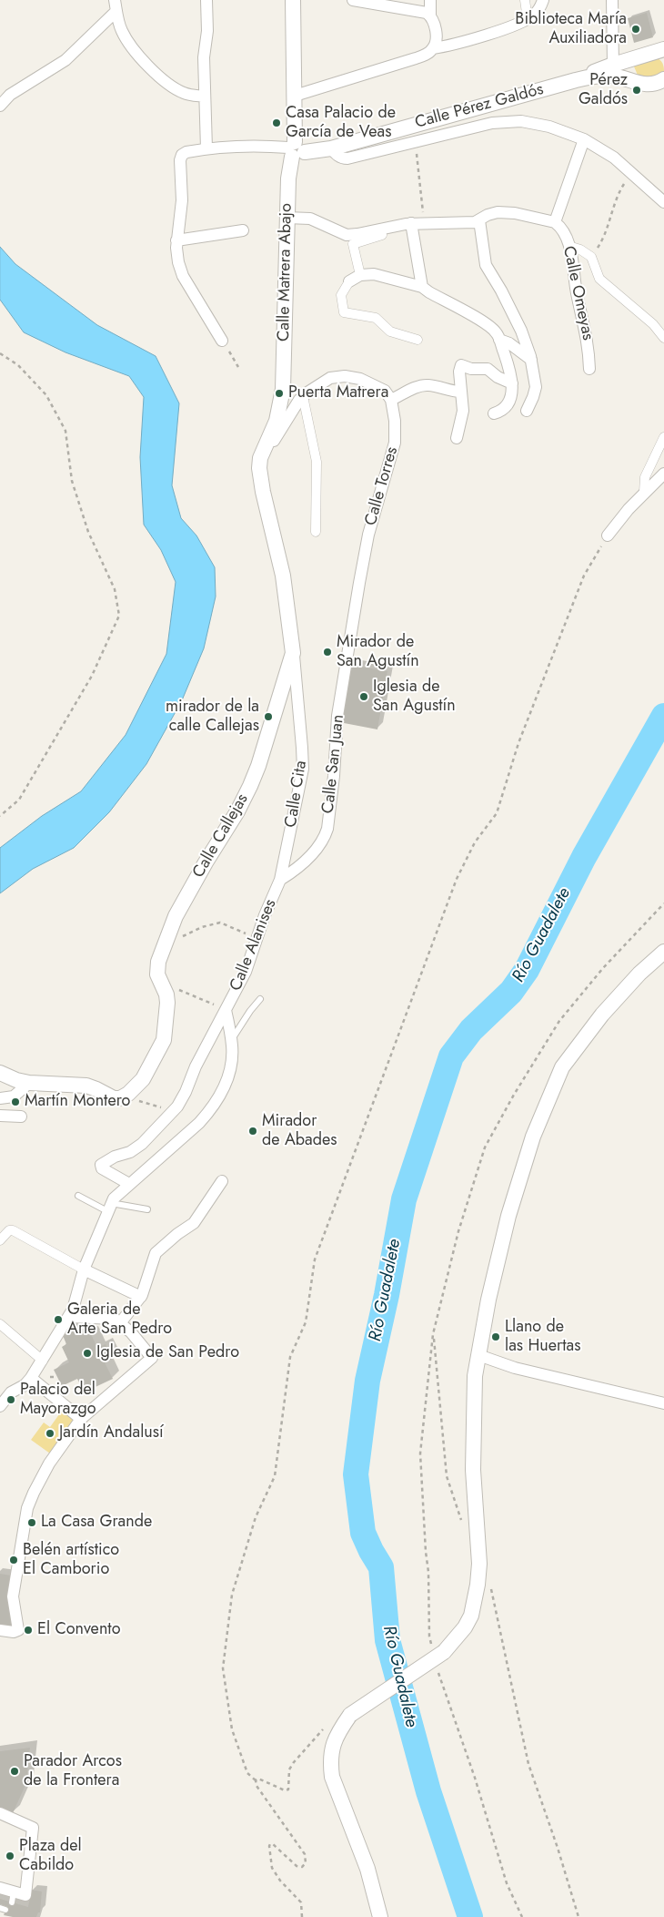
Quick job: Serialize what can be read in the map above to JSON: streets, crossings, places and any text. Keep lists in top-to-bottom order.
{
  "streets": {
    "street": [
      "Calle Pérez Galdós",
      "Calle Matrera Abajo",
      "Calle Omeyas",
      "Calle Torres",
      "Calle San Juan",
      "Calle Cita",
      "Calle Callejas",
      "Calle Alanises"
    ]
  },
  "crossings": [
    ["Calle Pérez Galdós", "Calle Matrera Abajo"],
    ["Calle Matrera Abajo", "Calle Callejas"],
    ["Calle Torres", "Calle San Juan"],
    ["Calle San Juan", "Calle Cita"],
    ["Calle San Juan", "Calle Alanises"],
    ["Calle Cita", "Calle Callejas"],
    ["Calle Cita", "Calle Alanises"]
  ],
  "water": ["Río Guadalete"],
  "places": [
    "Biblioteca María Auxiliadora",
    "Pérez Galdós",
    "Casa Palacio de García de Veas",
    "Puerta Matrera",
    "Mirador de San Agustín",
    "Iglesia de San Agustín",
    "mirador de la calle Callejas",
    "Martín Montero",
    "Mirador de Abades",
    "Galeria de Arte San Pedro",
    "Llano de las Huertas",
    "Iglesia de San Pedro",
    "Palacio del Mayorazgo",
    "Jardín Andalusí",
    "La Casa Grande",
    "Belén artístico El Camborio",
    "El Convento",
    "Parador Arcos de la Frontera",
    "Plaza del Cabildo"
  ]
}
